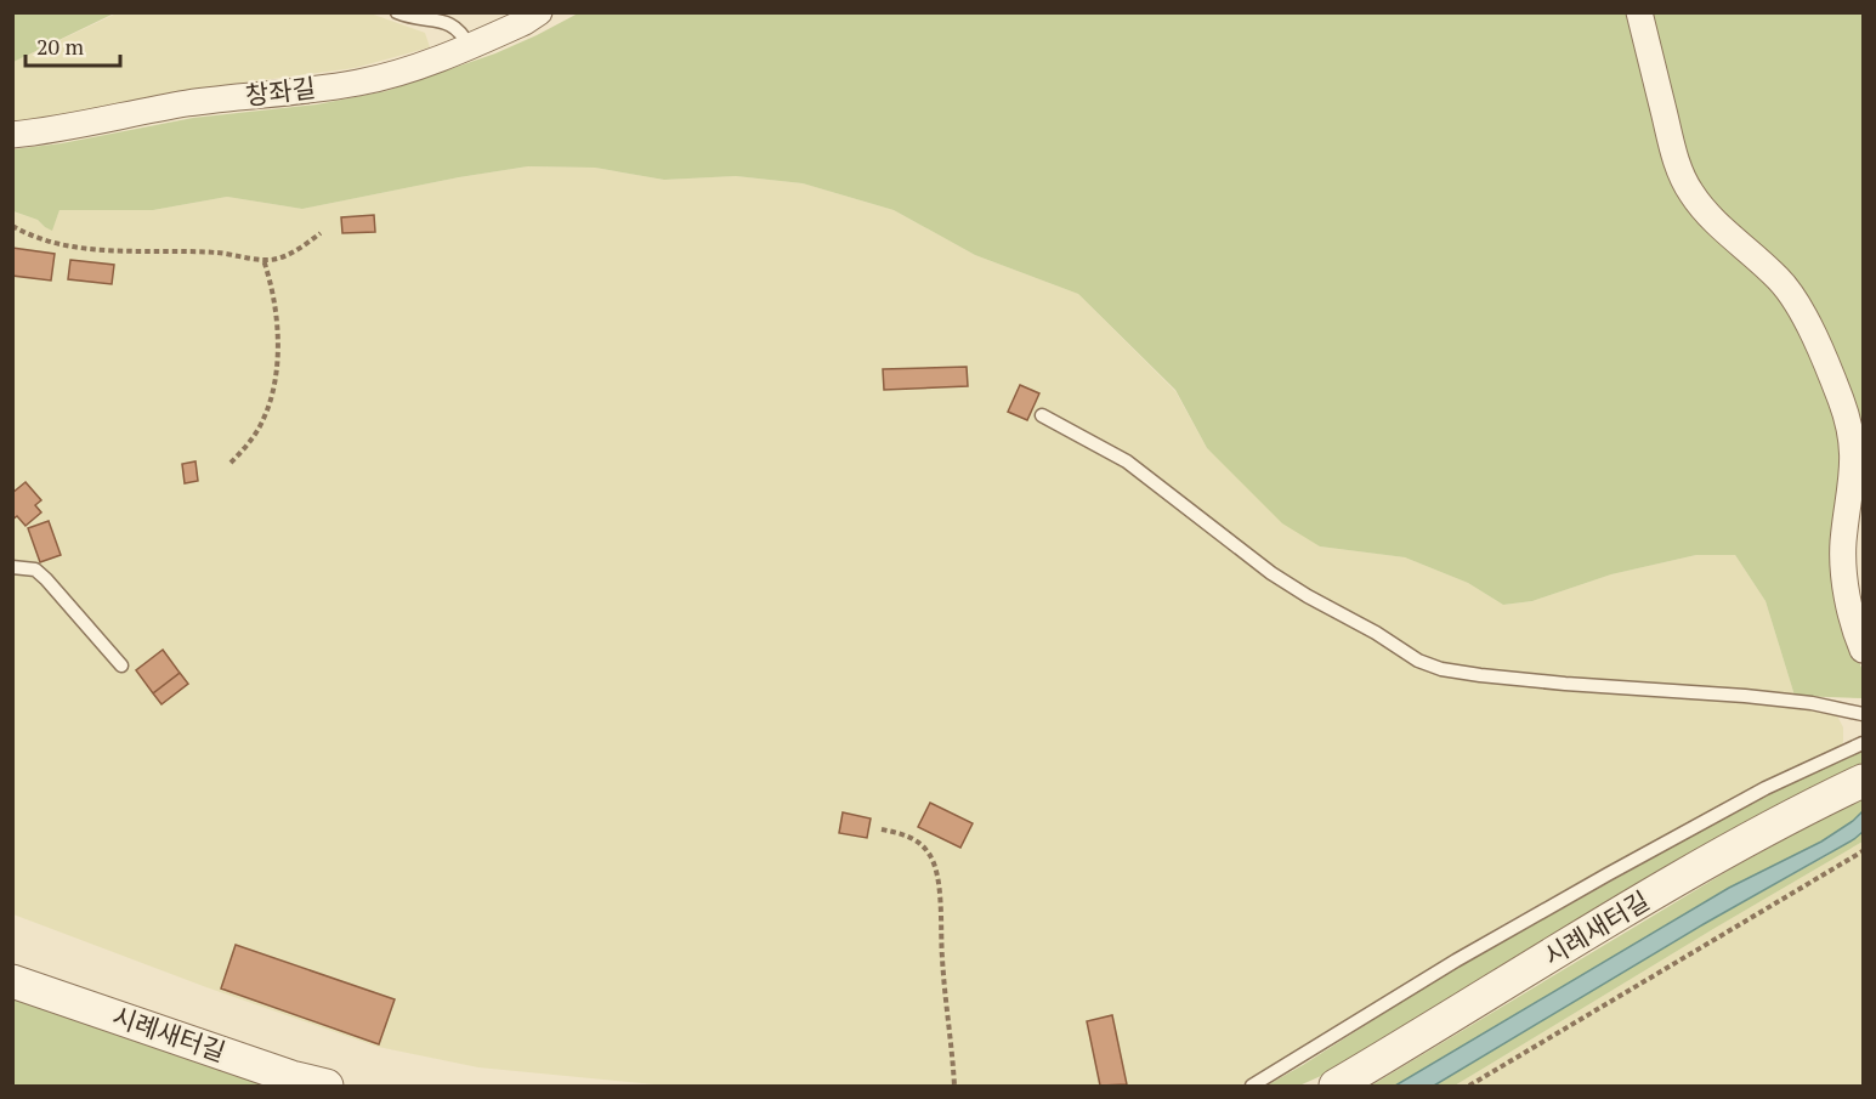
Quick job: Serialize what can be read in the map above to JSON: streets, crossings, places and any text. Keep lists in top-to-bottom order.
{
  "streets": {
    "street": ["창좌길", "시례새터길"]
  },
  "scale_bar": "20 m"
}
